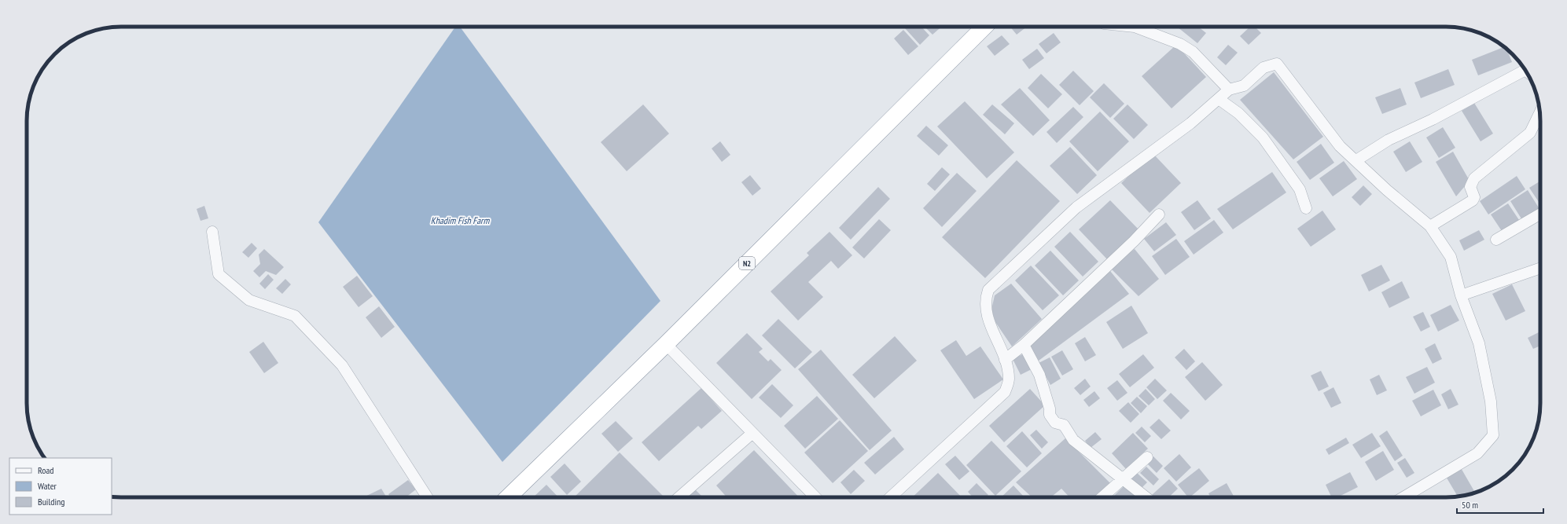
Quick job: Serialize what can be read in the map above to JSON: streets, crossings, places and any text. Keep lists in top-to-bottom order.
{
  "streets": {
    "highway": ["N2"]
  },
  "water": ["Khadim Fish Farm"],
  "legend": ["Road", "Water", "Building"],
  "scale_bar": "50 m"
}
